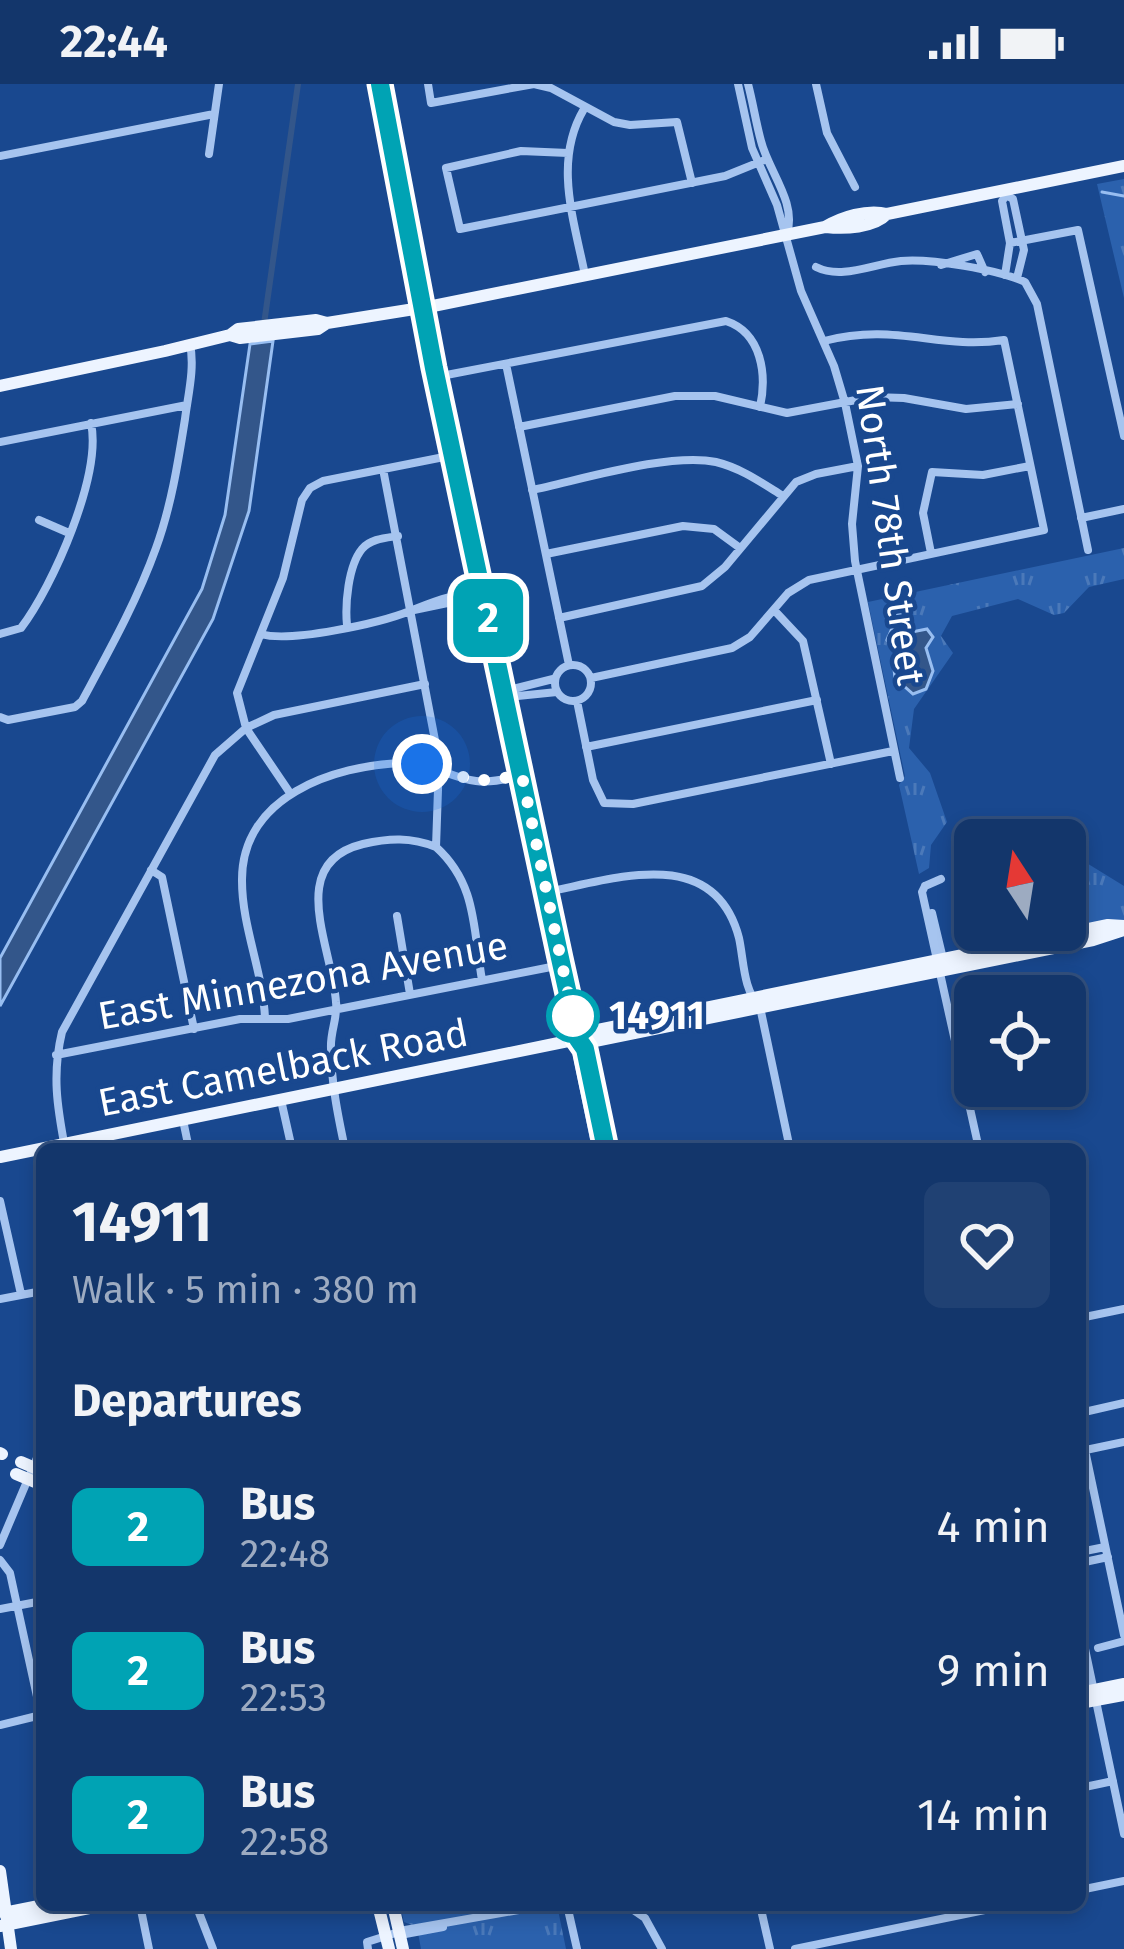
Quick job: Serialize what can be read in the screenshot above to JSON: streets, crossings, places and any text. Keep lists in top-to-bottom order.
{
  "streets": {
    "main road": ["East Camelback Road"],
    "street": ["North 78th Street", "East Minnezona Avenue"]
  },
  "crossings": [
    ["East Minnezona Avenue", "East Camelback Road"]
  ],
  "places": ["14911"],
  "lines": ["bus line 2"],
  "north": "top",
  "page": {
    "status": "22:44",
    "on_map": "2",
    "heading": [
      ["14911", "Walk · 5 min · 380 m"],
      "Departures"
    ],
    "list": [
      {
        "mark": "2",
        "name": "Bus",
        "note": "22:48",
        "value": "4 min"
      },
      {
        "mark": "2",
        "name": "Bus",
        "note": "22:53",
        "value": "9 min"
      },
      {
        "mark": "2",
        "name": "Bus",
        "note": "22:58",
        "value": "14 min"
      }
    ]
  }
}
